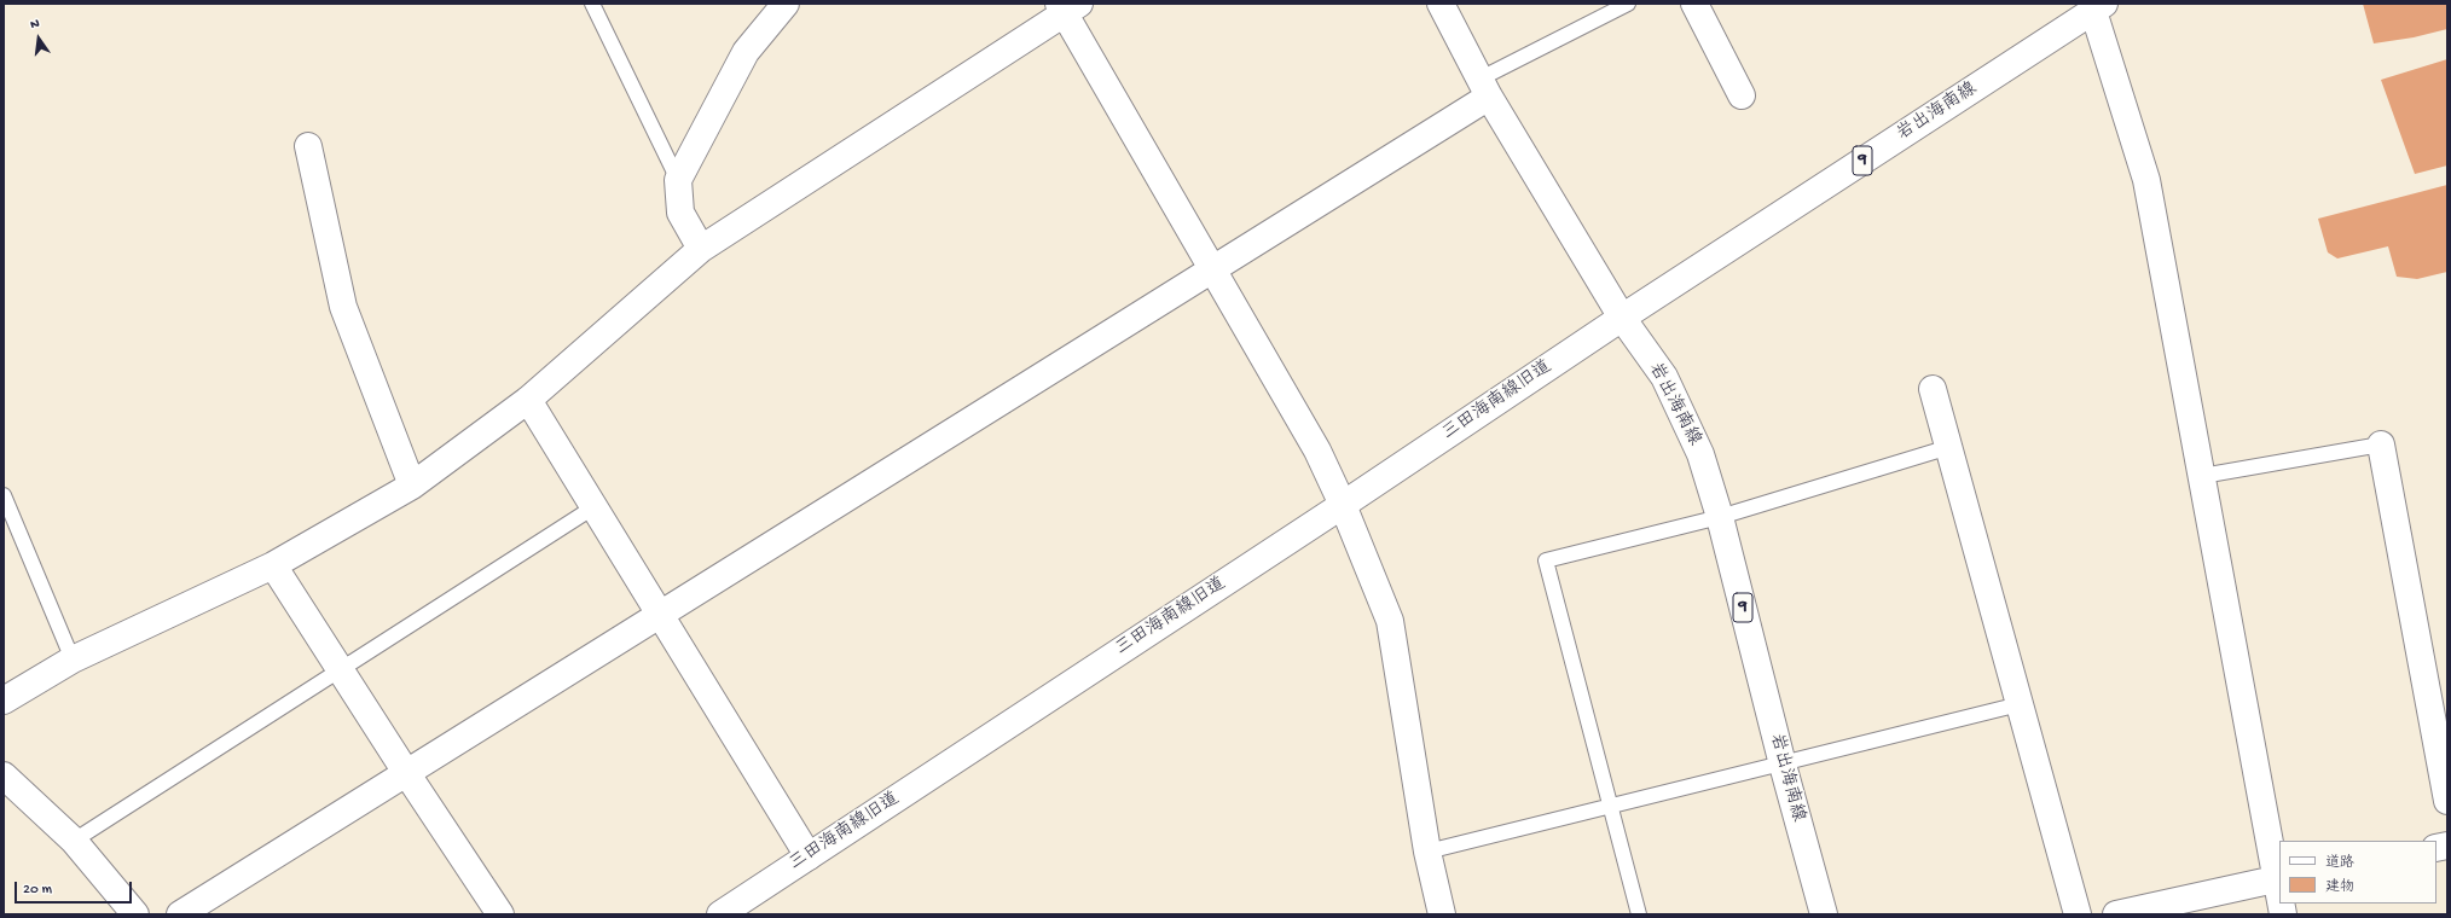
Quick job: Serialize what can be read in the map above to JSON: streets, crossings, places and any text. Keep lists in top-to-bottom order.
{
  "streets": {
    "street": ["岩出海南線", "9", "三田海南線旧道"]
  },
  "crossings": [
    ["岩出海南線", "三田海南線旧道"]
  ],
  "legend": ["道路", "建物"],
  "scale_bar": "20 m",
  "north": "top"
}
